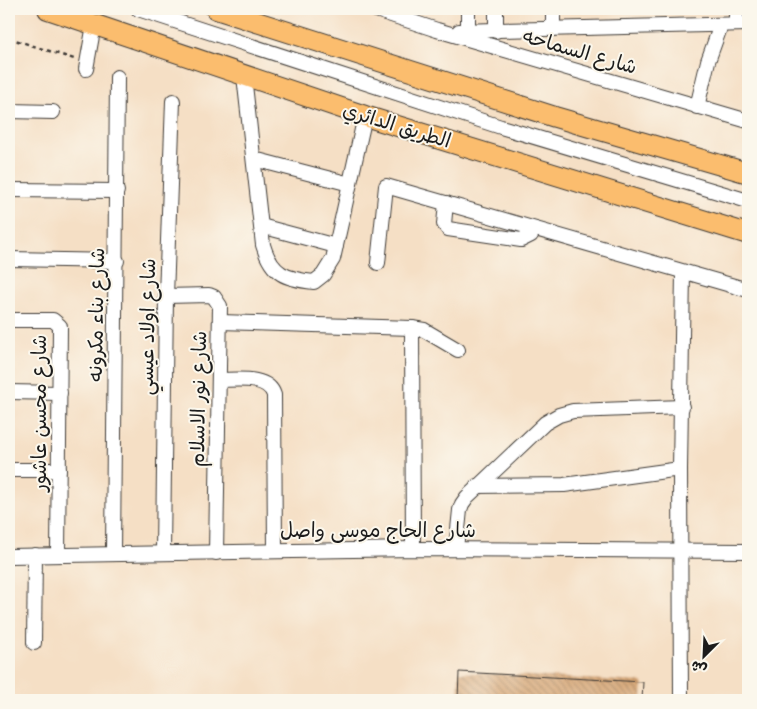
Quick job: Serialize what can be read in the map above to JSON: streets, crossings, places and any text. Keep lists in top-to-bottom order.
{
  "streets": {
    "highway": ["الطريق الدائري"],
    "street": [
      "شارع السماحه",
      "شارع بناء مكرونه",
      "شارع اولاد عيسي",
      "شارع نور الاسلام",
      "شارع محسن عاشور",
      "شارع الحاج موسى واصل"
    ]
  },
  "crossings": [
    ["شارع بناء مكرونه", "شارع الحاج موسى واصل"],
    ["شارع اولاد عيسي", "شارع نور الاسلام"],
    ["شارع اولاد عيسي", "شارع الحاج موسى واصل"],
    ["شارع نور الاسلام", "شارع الحاج موسى واصل"],
    ["شارع محسن عاشور", "شارع الحاج موسى واصل"]
  ],
  "north": "bottom left"
}
